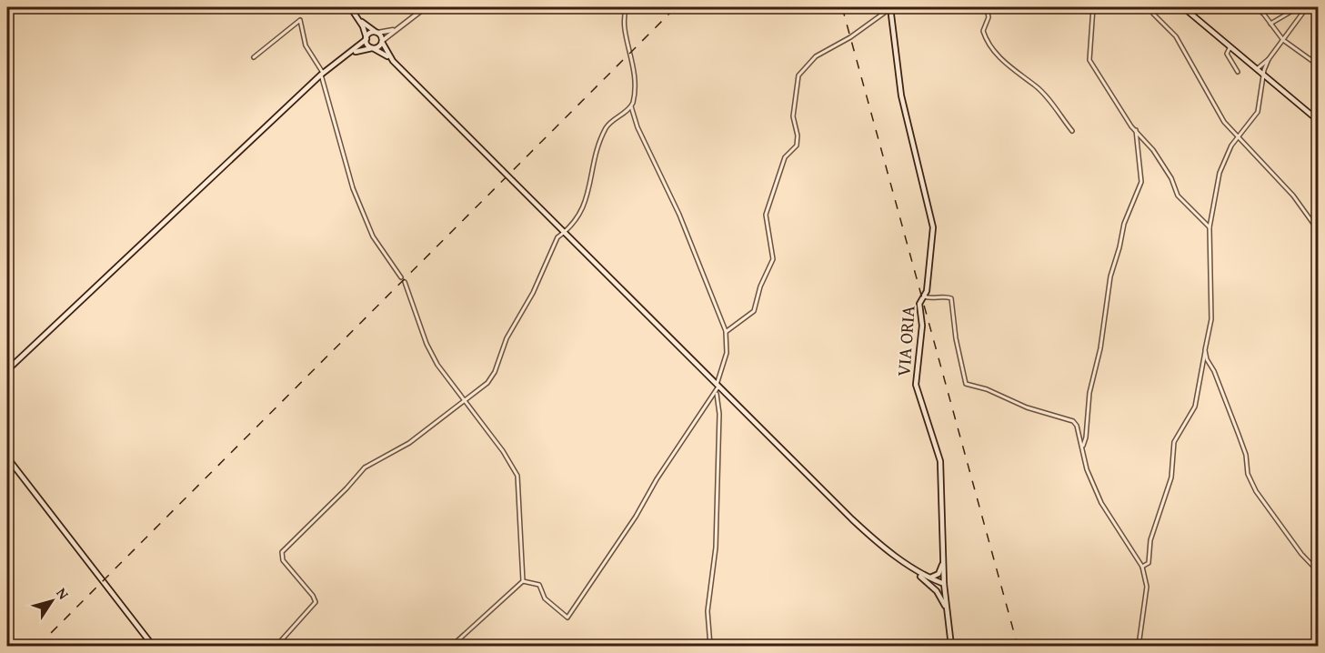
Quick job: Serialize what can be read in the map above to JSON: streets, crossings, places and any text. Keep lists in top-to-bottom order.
{
  "streets": {
    "main road": ["VIA ORIA"]
  },
  "north": "top right"
}
